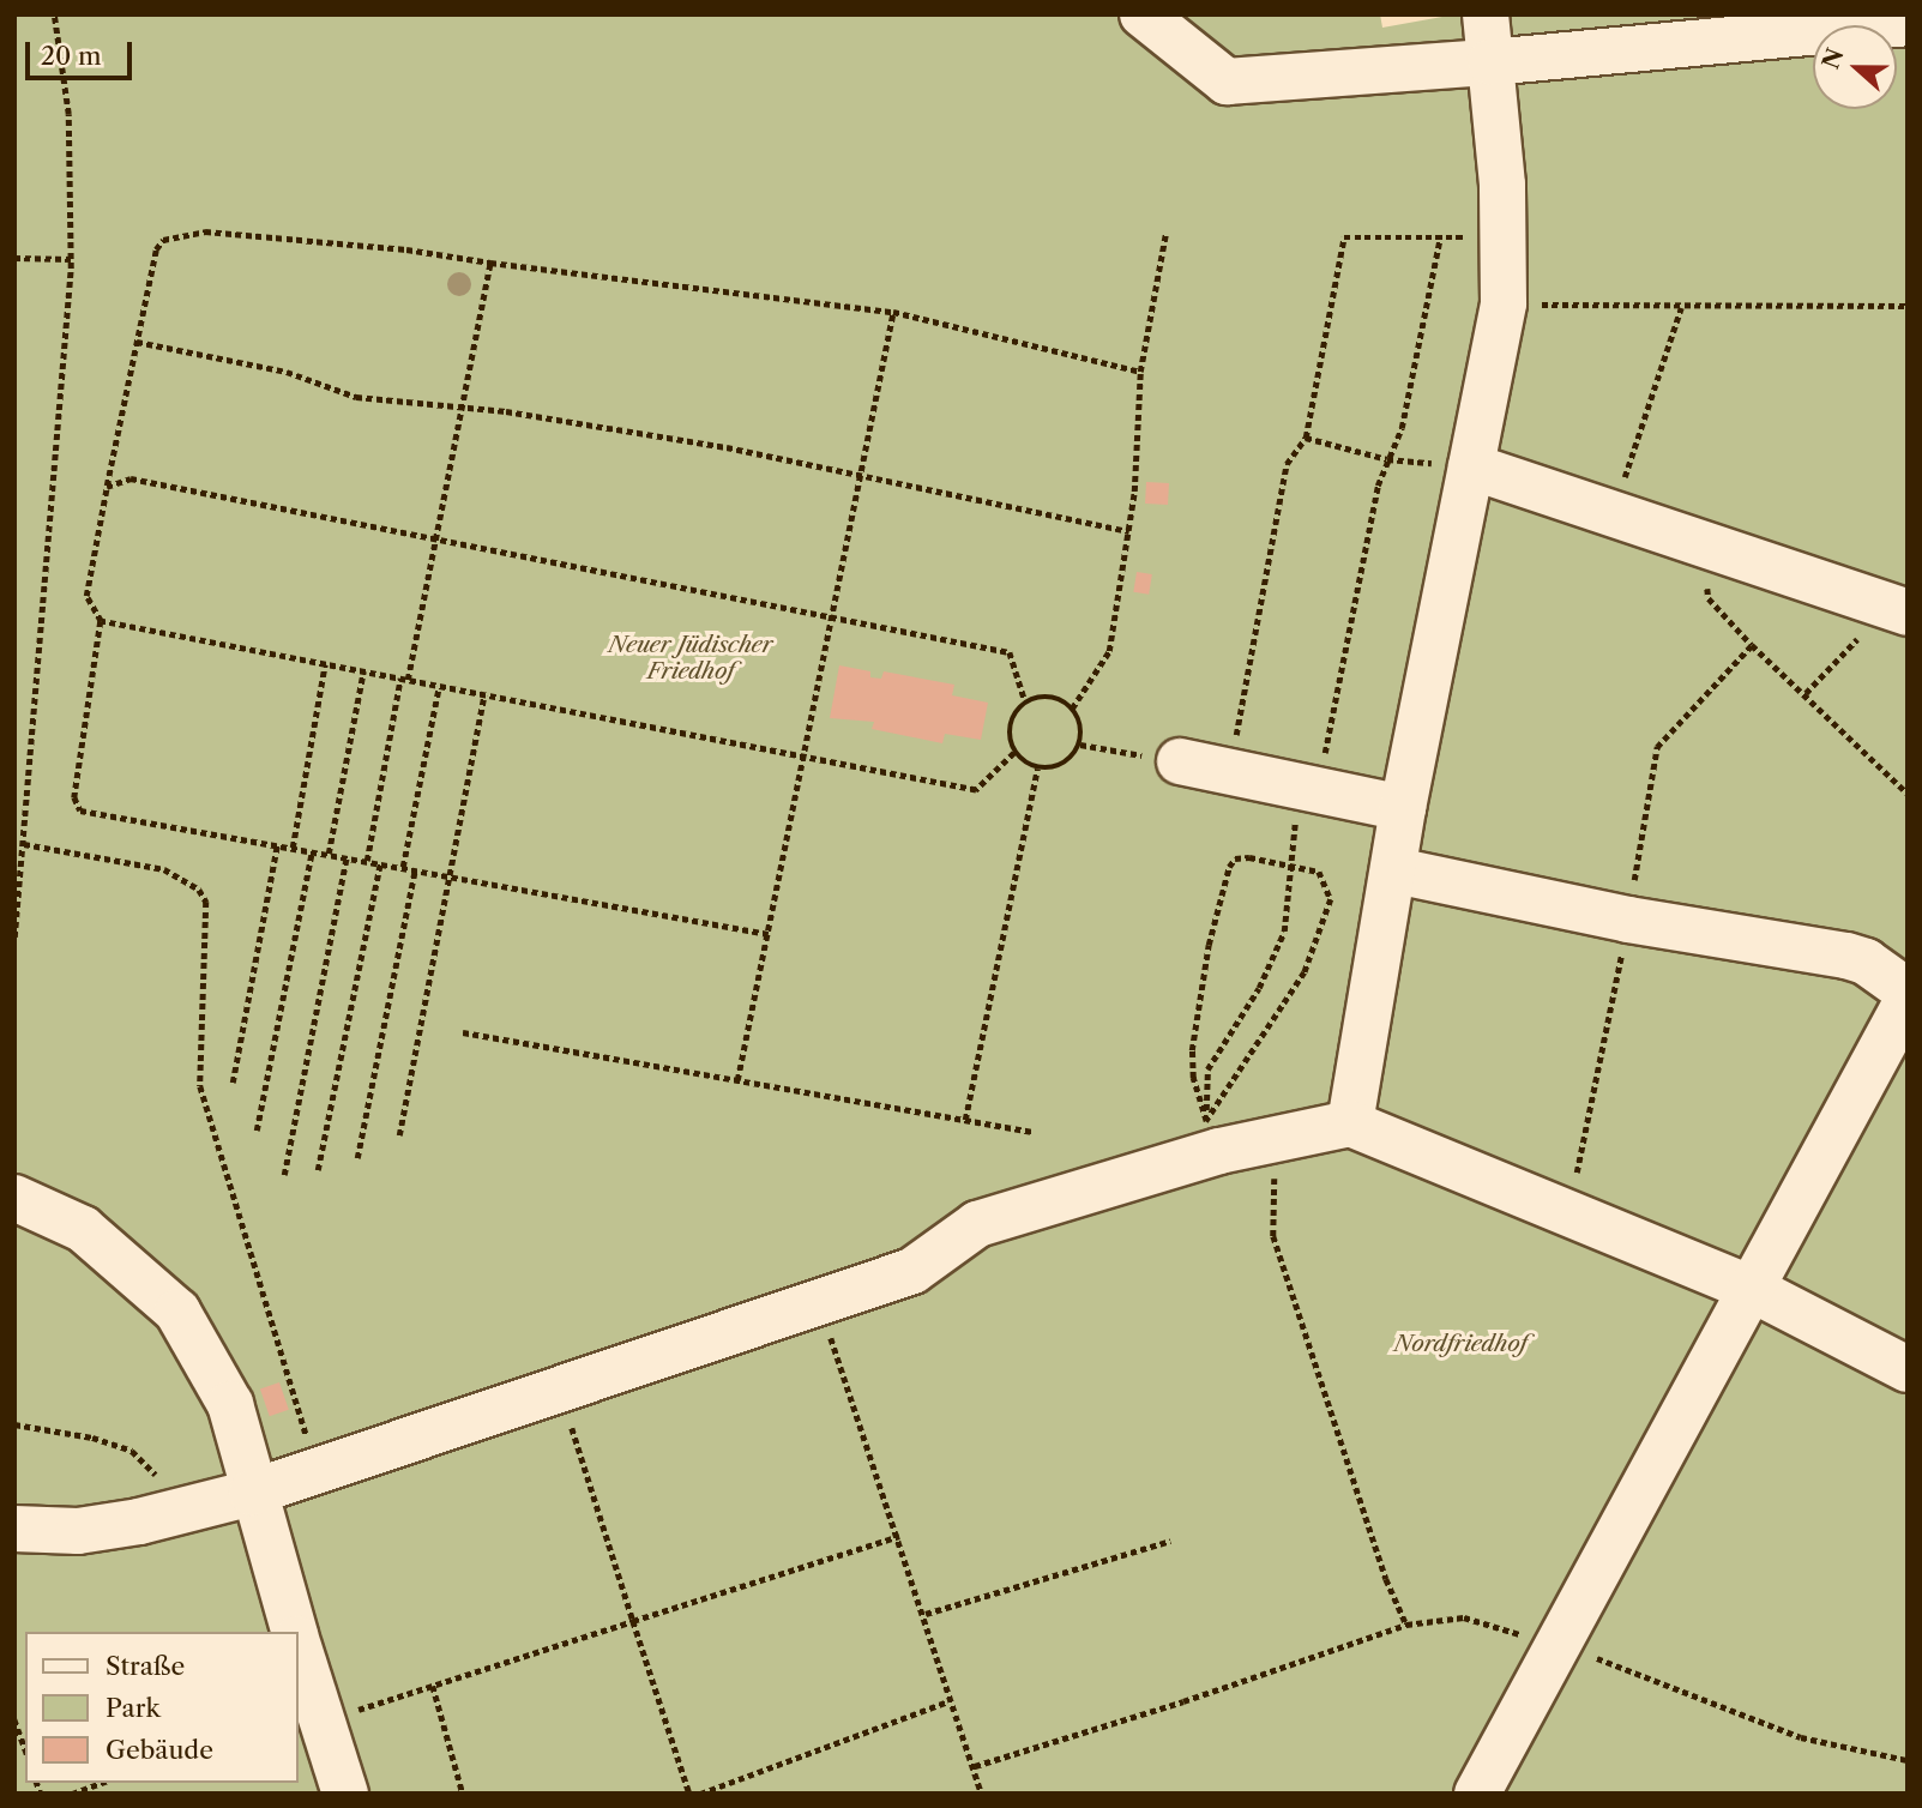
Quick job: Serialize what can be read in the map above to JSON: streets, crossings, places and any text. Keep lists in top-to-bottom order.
{
  "parks": ["Neuer Jüdischer Friedhof", "Nordfriedhof"],
  "legend": ["Straße", "Park", "Gebäude"],
  "scale_bar": "20 m",
  "north": "left"
}
